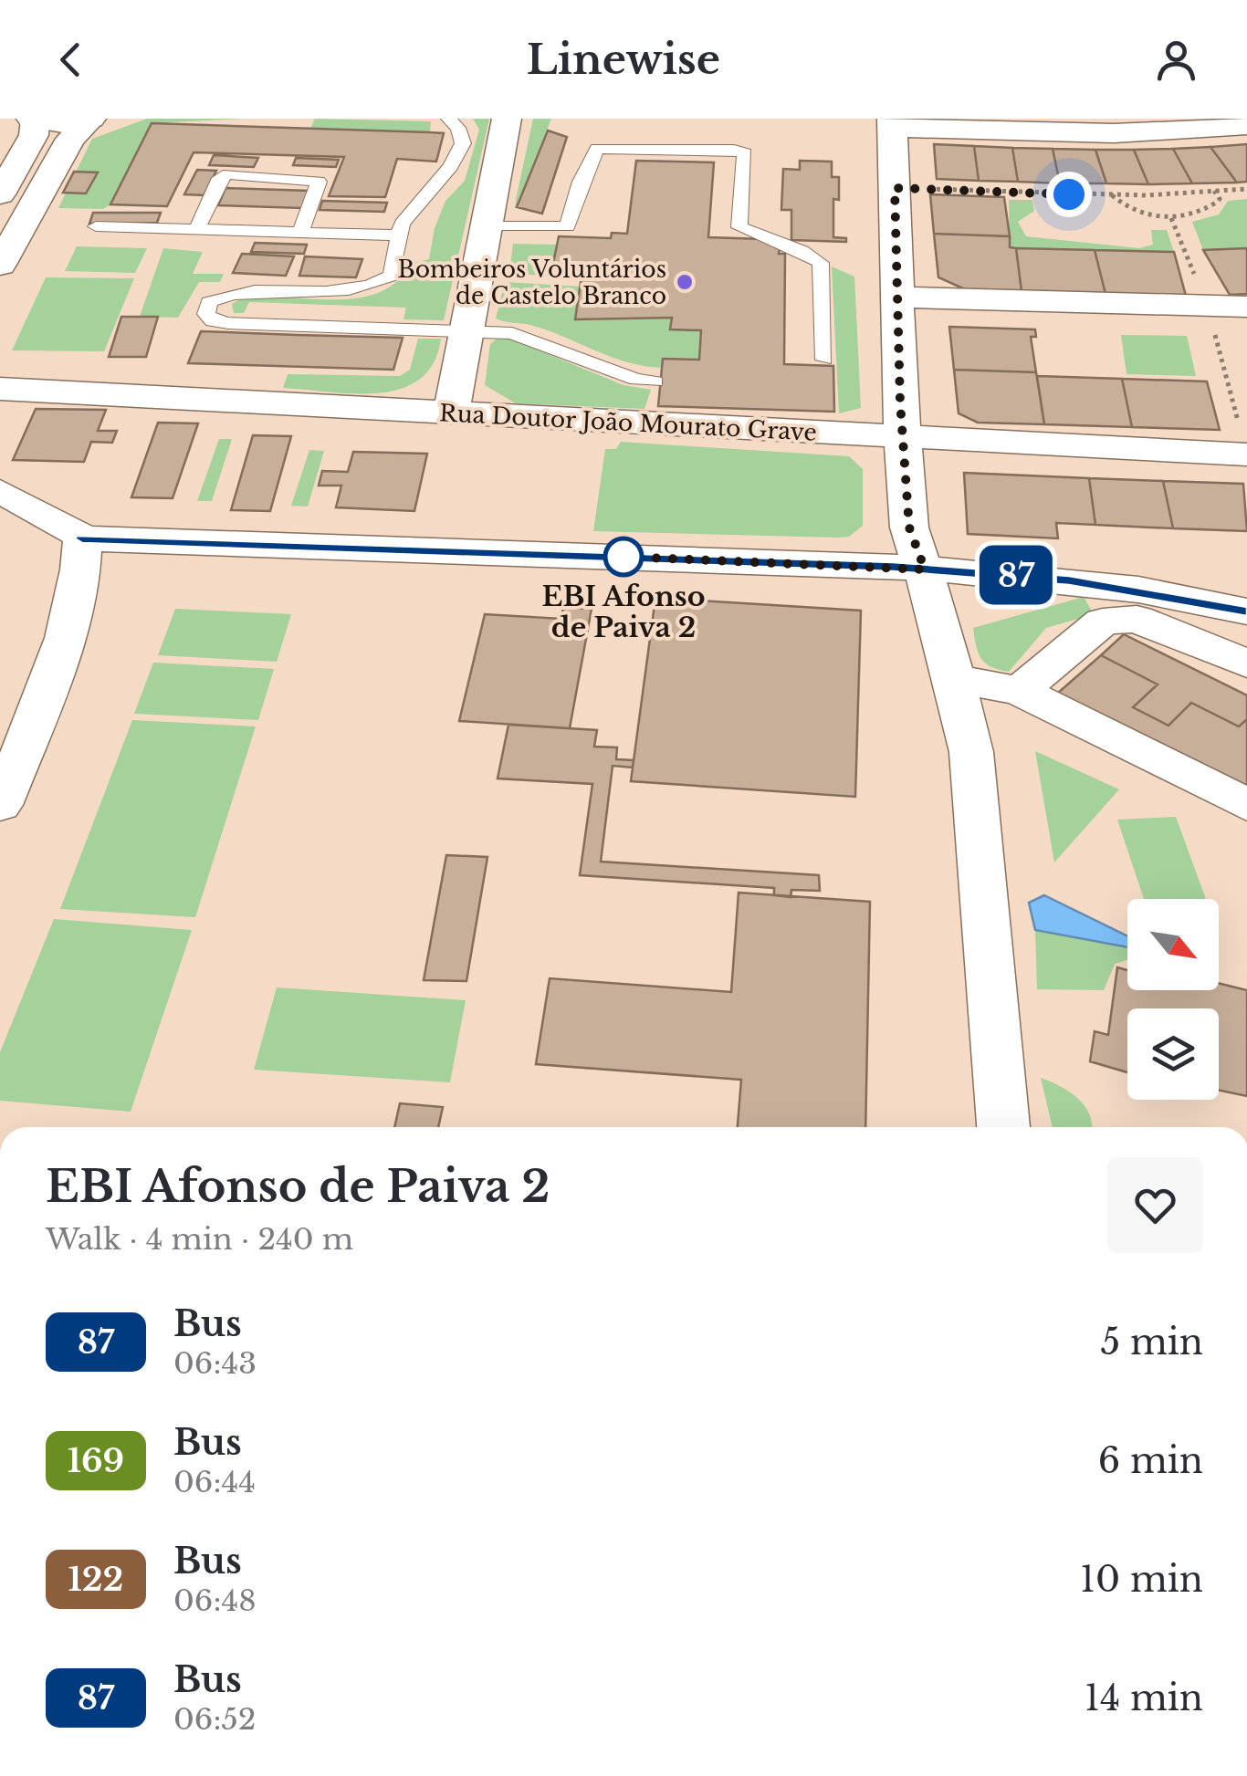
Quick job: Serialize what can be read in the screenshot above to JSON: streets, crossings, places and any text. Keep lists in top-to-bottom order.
{
  "streets": {
    "street": ["Rua Doutor João Mourato Grave"]
  },
  "places": ["Bombeiros Voluntários de Castelo Branco", "EBI Afonso de Paiva 2"],
  "lines": ["bus line 87"],
  "north": "bottom right",
  "page": {
    "header": "Linewise",
    "on_map": "87",
    "heading": ["EBI Afonso de Paiva 2", "Walk · 4 min · 240 m"],
    "list": [
      {
        "mark": "87",
        "name": "Bus",
        "note": "06:43",
        "value": "5 min"
      },
      {
        "mark": "169",
        "name": "Bus",
        "note": "06:44",
        "value": "6 min"
      },
      {
        "mark": "122",
        "name": "Bus",
        "note": "06:48",
        "value": "10 min"
      },
      {
        "mark": "87",
        "name": "Bus",
        "note": "06:52",
        "value": "14 min"
      }
    ]
  }
}
